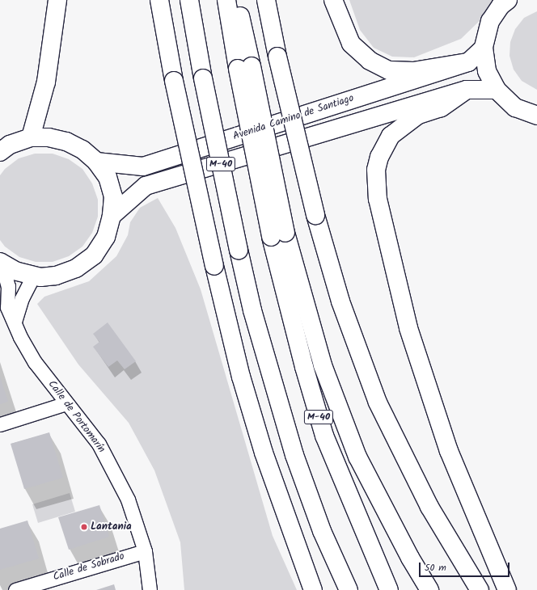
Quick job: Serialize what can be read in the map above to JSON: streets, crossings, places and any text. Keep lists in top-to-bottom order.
{
  "streets": {
    "main road": ["Avenida Camino de Santiago", "M-40"],
    "street": ["Calle de Portomarín", "Calle de Sobrado"]
  },
  "crossings": [
    ["Calle de Portomarín", "Calle de Sobrado"]
  ],
  "places": ["Lantania"],
  "scale_bar": "50 m"
}
